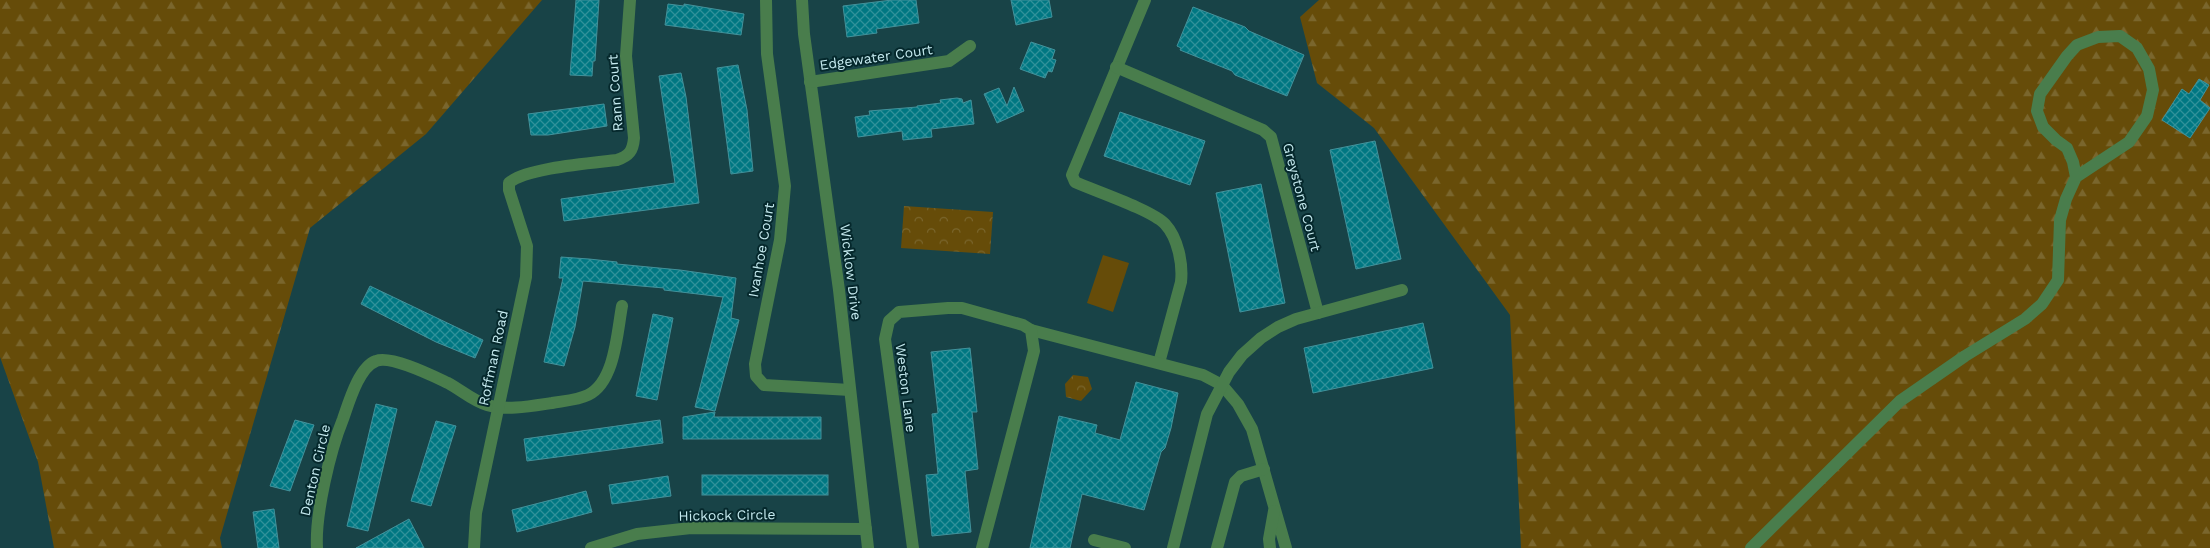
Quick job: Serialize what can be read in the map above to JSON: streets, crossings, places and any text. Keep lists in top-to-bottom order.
{
  "streets": {
    "street": [
      "Edgewater Court",
      "Rann Court",
      "Greystone Court",
      "Ivanhoe Court",
      "Wicklow Drive",
      "Roffman Road",
      "Weston Lane",
      "Denton Circle",
      "Hickock Circle"
    ]
  },
  "crossings": [
    ["Edgewater Court", "Wicklow Drive"],
    ["Rann Court", "Roffman Road"],
    ["Ivanhoe Court", "Wicklow Drive"],
    ["Wicklow Drive", "Hickock Circle"],
    ["Roffman Road", "Denton Circle"]
  ]
}
